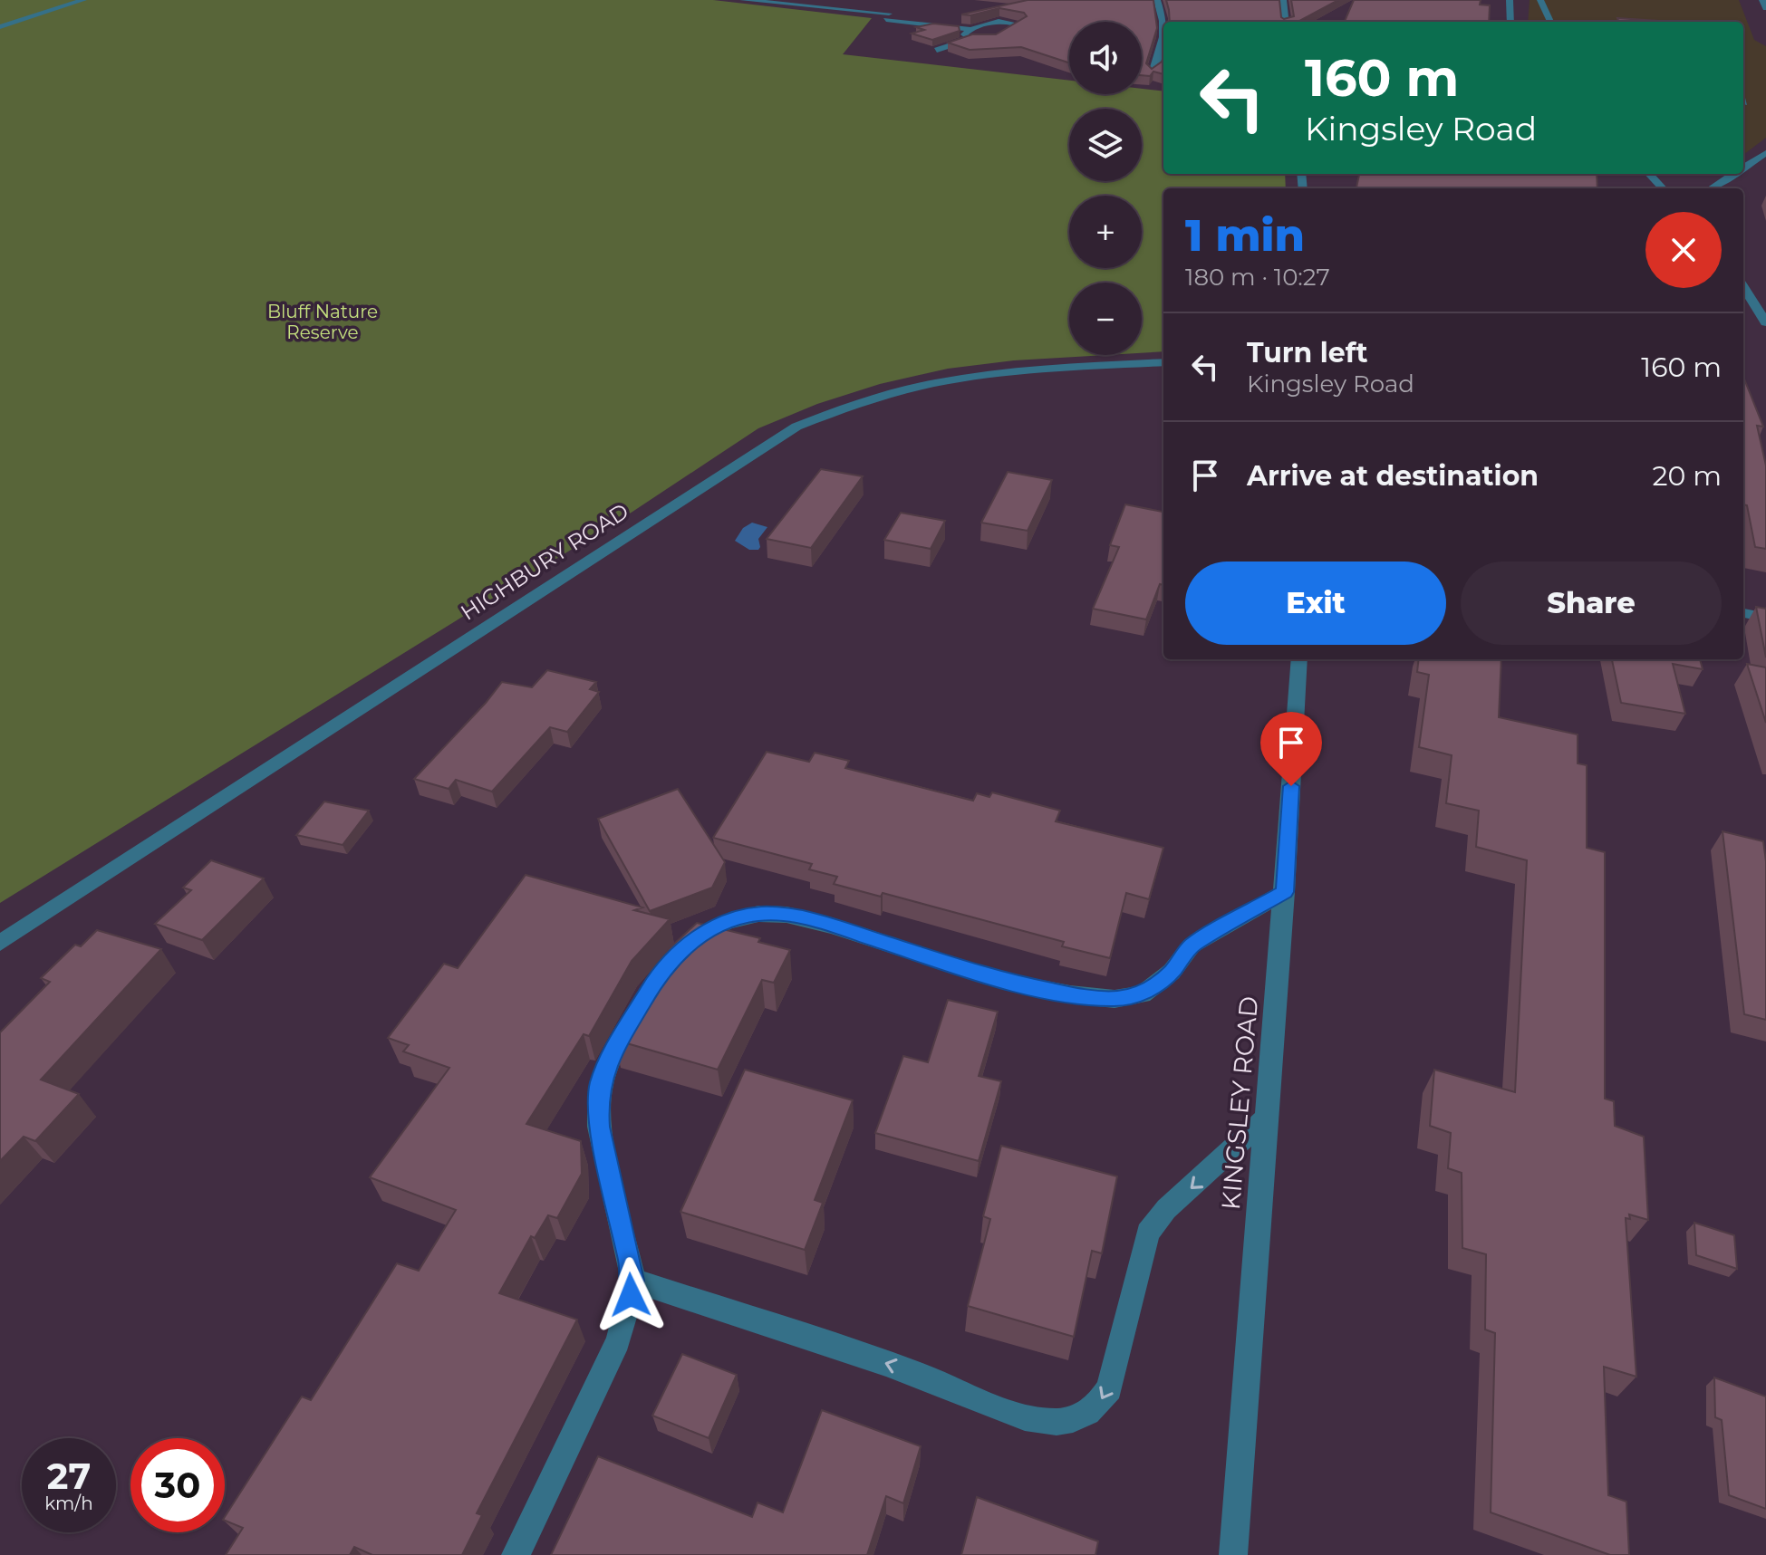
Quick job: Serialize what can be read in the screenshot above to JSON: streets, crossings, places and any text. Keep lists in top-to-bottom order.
{
  "streets": {
    "street": ["HIGHBURY ROAD", "KINGSLEY ROAD"]
  },
  "parks": ["Bluff Nature Reserve"],
  "page": {
    "map_buttons": ["+", "−"],
    "turn": ["160 m", "Kingsley Road"],
    "heading": ["1 min", "180 m · 10:27"],
    "list": [
      {
        "name": "Turn left",
        "note": "Kingsley Road",
        "value": "160 m"
      },
      {
        "name": "Arrive at destination",
        "value": "20 m"
      }
    ],
    "buttons": ["Exit", "Share"],
    "speed": "27 km/h",
    "limit": "30"
  }
}
